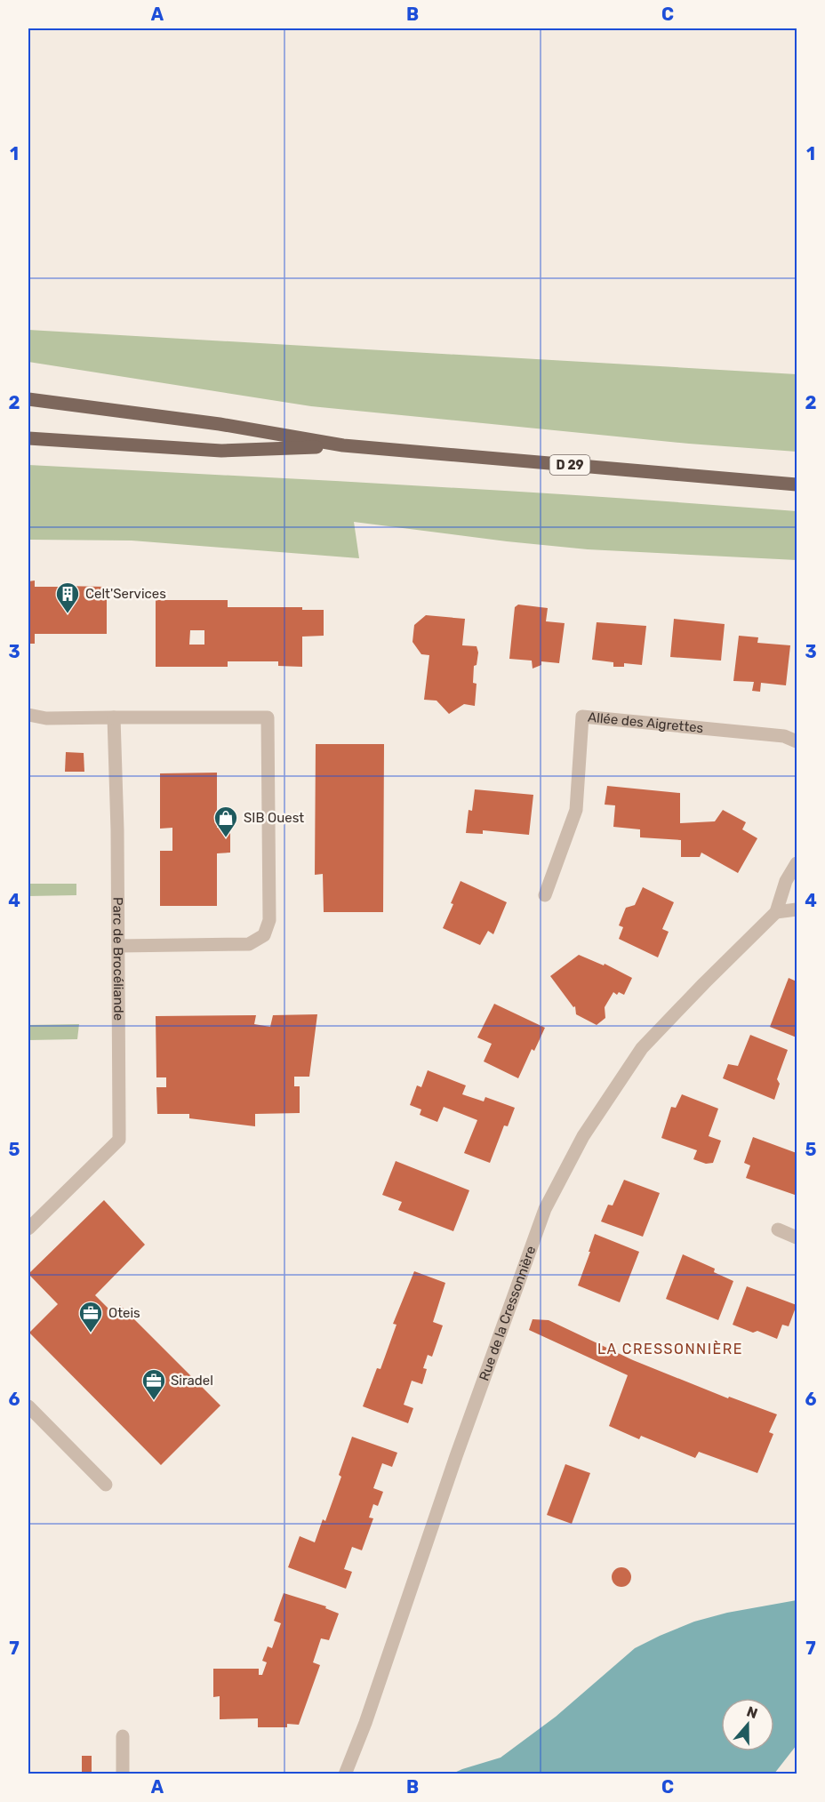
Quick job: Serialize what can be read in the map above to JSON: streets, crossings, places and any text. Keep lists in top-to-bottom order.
{
  "streets": {
    "main road": ["D 29"],
    "street": ["Allée des Aigrettes", "Parc de Brocéliande", "Rue de la Cressonnière"]
  },
  "districts": ["LA CRESSONNIÈRE"],
  "places": {
    "building": ["Celt'Services"],
    "shop": ["SIB Ouest"],
    "office": ["Oteis", "Siradel"]
  },
  "north": "top",
  "grid": {
    "columns": ["A", "B", "C"],
    "rows": [
      "1",
      "2",
      "3",
      "4",
      "5",
      "6",
      "7"
    ]
  }
}
